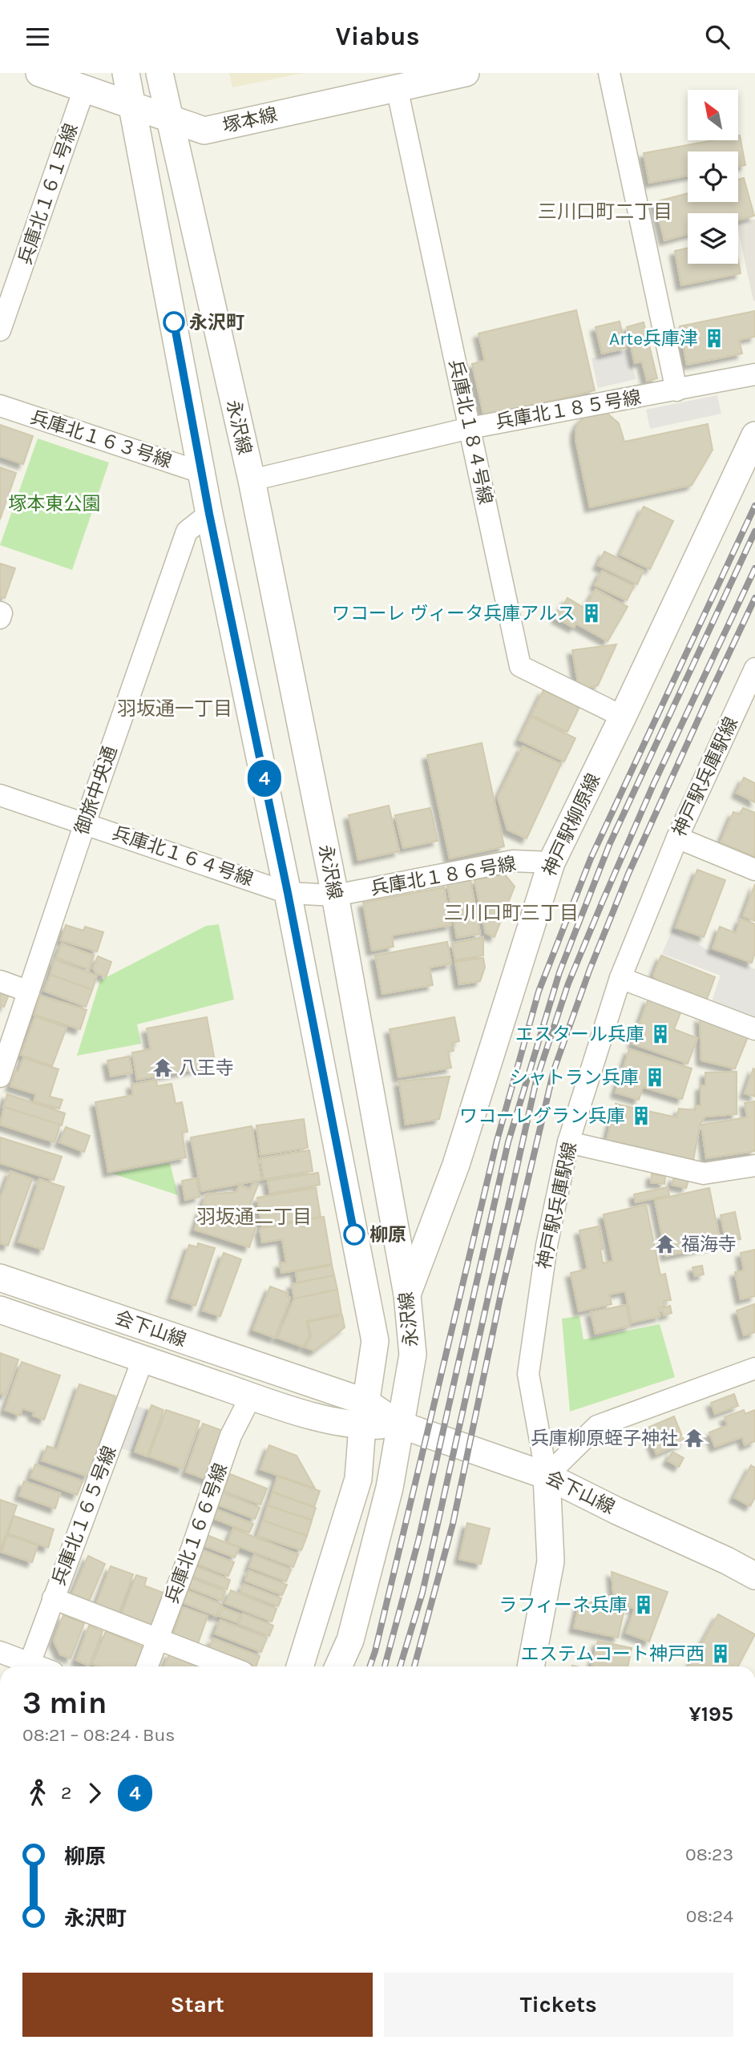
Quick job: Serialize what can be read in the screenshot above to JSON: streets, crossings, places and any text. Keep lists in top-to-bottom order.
{
  "streets": {
    "street": [
      "塚本線",
      "兵庫北１６１号線",
      "兵庫北１８５号線",
      "永沢線",
      "兵庫北１８４号線",
      "兵庫北１６３号線",
      "神戸駅兵庫駅線",
      "御旅中央通",
      "神戸駅柳原線",
      "兵庫北１６４号線",
      "兵庫北１８６号線",
      "会下山線",
      "兵庫北１６５号線",
      "兵庫北１６６号線"
    ]
  },
  "crossings": [
    ["塚本線", "兵庫北１６１号線"],
    ["塚本線", "永沢線"],
    ["塚本線", "兵庫北１８４号線"],
    ["兵庫北１８５号線", "永沢線"],
    ["兵庫北１８５号線", "兵庫北１８４号線"],
    ["永沢線", "兵庫北１６３号線"],
    ["永沢線", "御旅中央通"],
    ["永沢線", "神戸駅柳原線"],
    ["永沢線", "兵庫北１６４号線"],
    ["永沢線", "兵庫北１８６号線"],
    ["永沢線", "会下山線"],
    ["兵庫北１８４号線", "神戸駅柳原線"],
    ["神戸駅兵庫駅線", "会下山線"],
    ["御旅中央通", "兵庫北１６４号線"],
    ["神戸駅柳原線", "兵庫北１８６号線"],
    ["兵庫北１６４号線", "兵庫北１８６号線"],
    ["会下山線", "兵庫北１６５号線"],
    ["会下山線", "兵庫北１６６号線"]
  ],
  "districts": [
    "三川口町二丁目",
    "羽坂通一丁目",
    "三川口町三丁目",
    "羽坂通二丁目"
  ],
  "parks": ["塚本東公園"],
  "places": {
    "other": ["永沢町", "柳原"],
    "building": [
      "Arte兵庫津",
      "ワコーレ ヴィータ兵庫アルス",
      "エスタール兵庫",
      "シャトラン兵庫",
      "ワコーレグラン兵庫",
      "ラフィーネ兵庫",
      "エステムコート神戸西"
    ],
    "temple": ["八王寺", "福海寺", "兵庫柳原蛭子神社"]
  },
  "lines": ["bus line 4"],
  "north": "top left",
  "page": {
    "header": "Viabus",
    "on_map": "4",
    "heading": ["3 min", "08:21 – 08:24 · Bus", "¥195"],
    "legs": ["2", "4"],
    "list": [
      {
        "name": "柳原",
        "value": "08:23"
      },
      {
        "name": "永沢町",
        "value": "08:24"
      }
    ],
    "buttons": ["Start", "Tickets"]
  }
}
